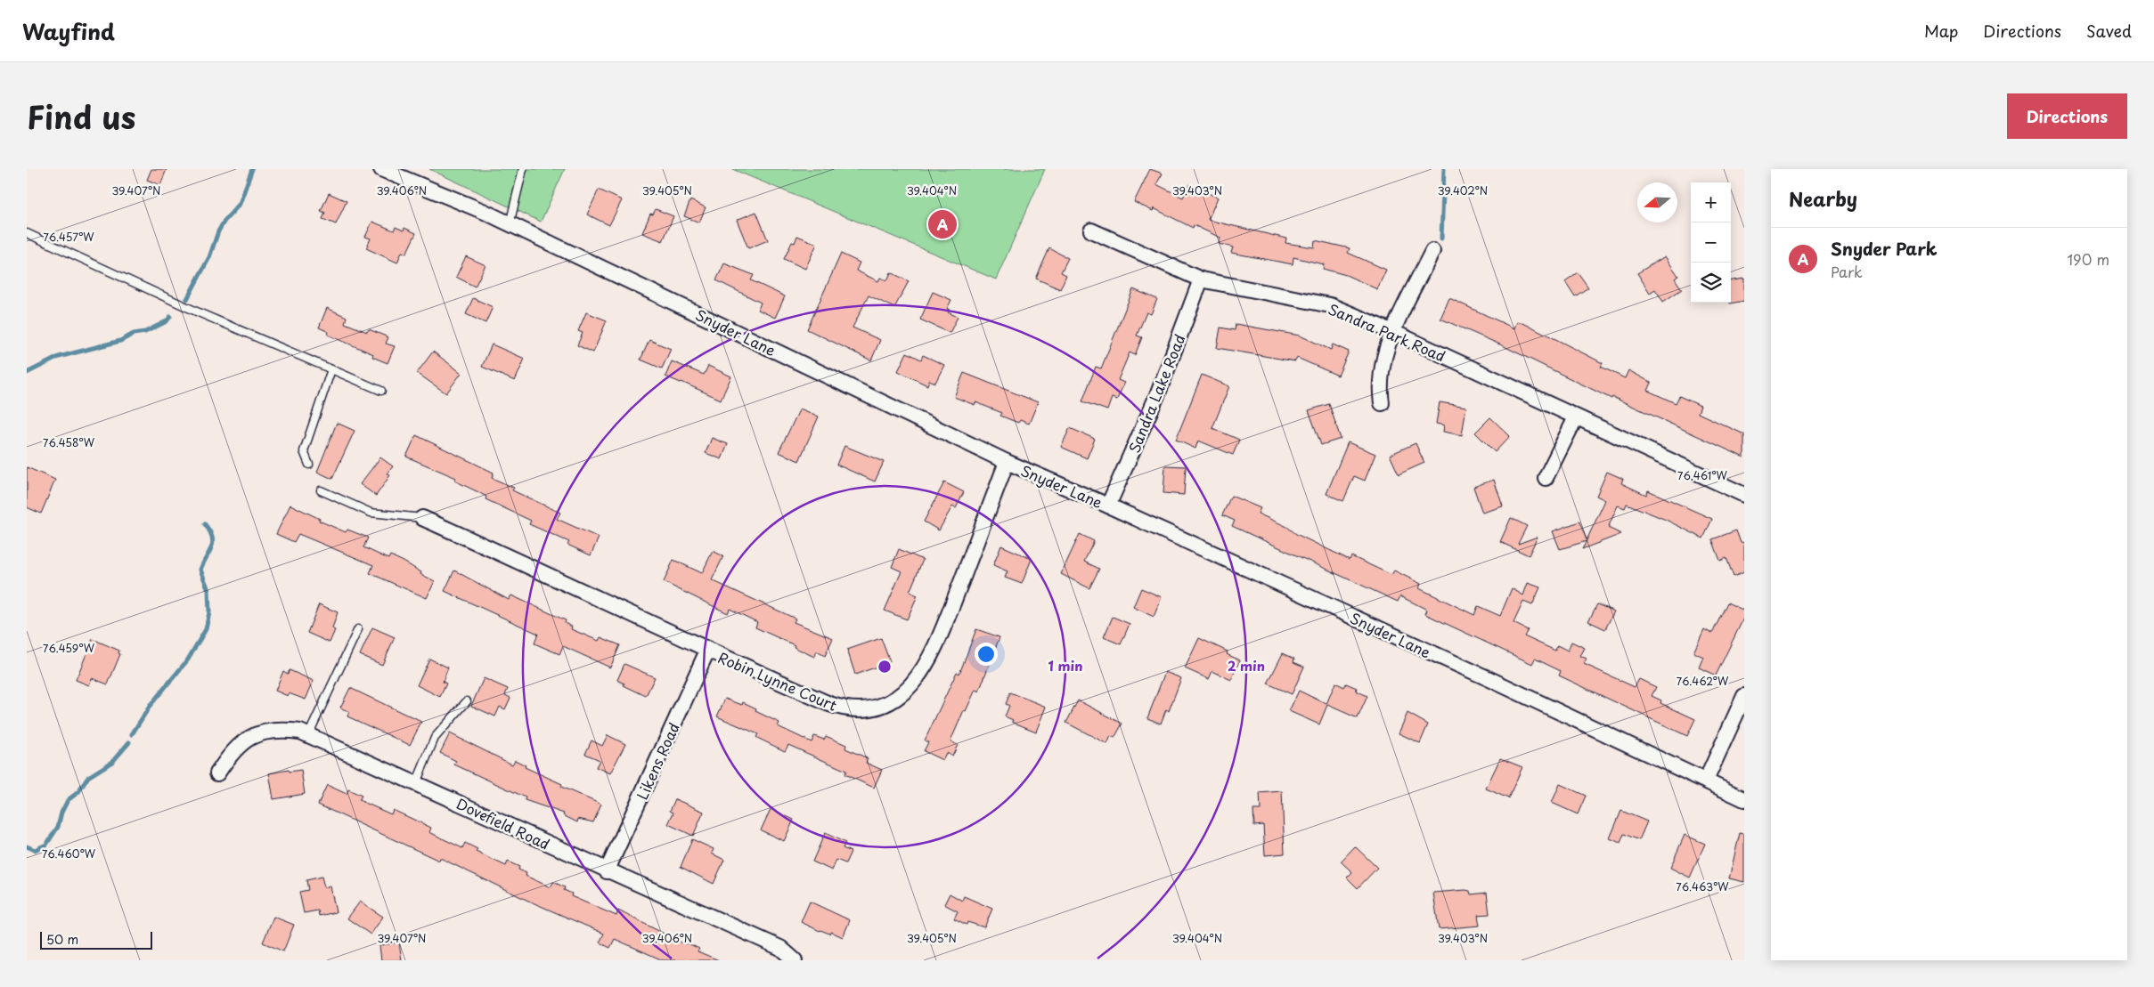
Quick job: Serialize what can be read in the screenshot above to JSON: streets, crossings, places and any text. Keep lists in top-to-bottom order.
{
  "streets": {
    "street": [
      "Snyder Lane",
      "Sandra Park Road",
      "Sandra Lake Road",
      "Robin Lynne Court",
      "Likens Road",
      "Dovefield Road"
    ]
  },
  "crossings": [
    ["Snyder Lane", "Sandra Lake Road"],
    ["Snyder Lane", "Robin Lynne Court"],
    ["Sandra Park Road", "Sandra Lake Road"],
    ["Robin Lynne Court", "Likens Road"],
    ["Likens Road", "Dovefield Road"]
  ],
  "scale_bar": "50 m",
  "north": "left",
  "page": {
    "header": "Wayfind",
    "nav": ["Map", "Directions", "Saved"],
    "title": "Find us",
    "buttons": "Directions",
    "heading": "Nearby",
    "map_buttons": ["+", "−"],
    "pins": "A",
    "list": [
      {
        "mark": "A",
        "name": "Snyder Park",
        "note": "Park",
        "value": "190 m"
      }
    ],
    "scale": "50 m"
  },
  "coordinates": [
    "39.407°N",
    "39.406°N",
    "39.405°N",
    "39.404°N",
    "39.403°N",
    "39.402°N",
    "76.457°W",
    "76.458°W",
    "76.461°W",
    "76.459°W",
    "76.462°W",
    "76.460°W",
    "76.463°W"
  ],
  "rings": ["1 min", "2 min"]
}
